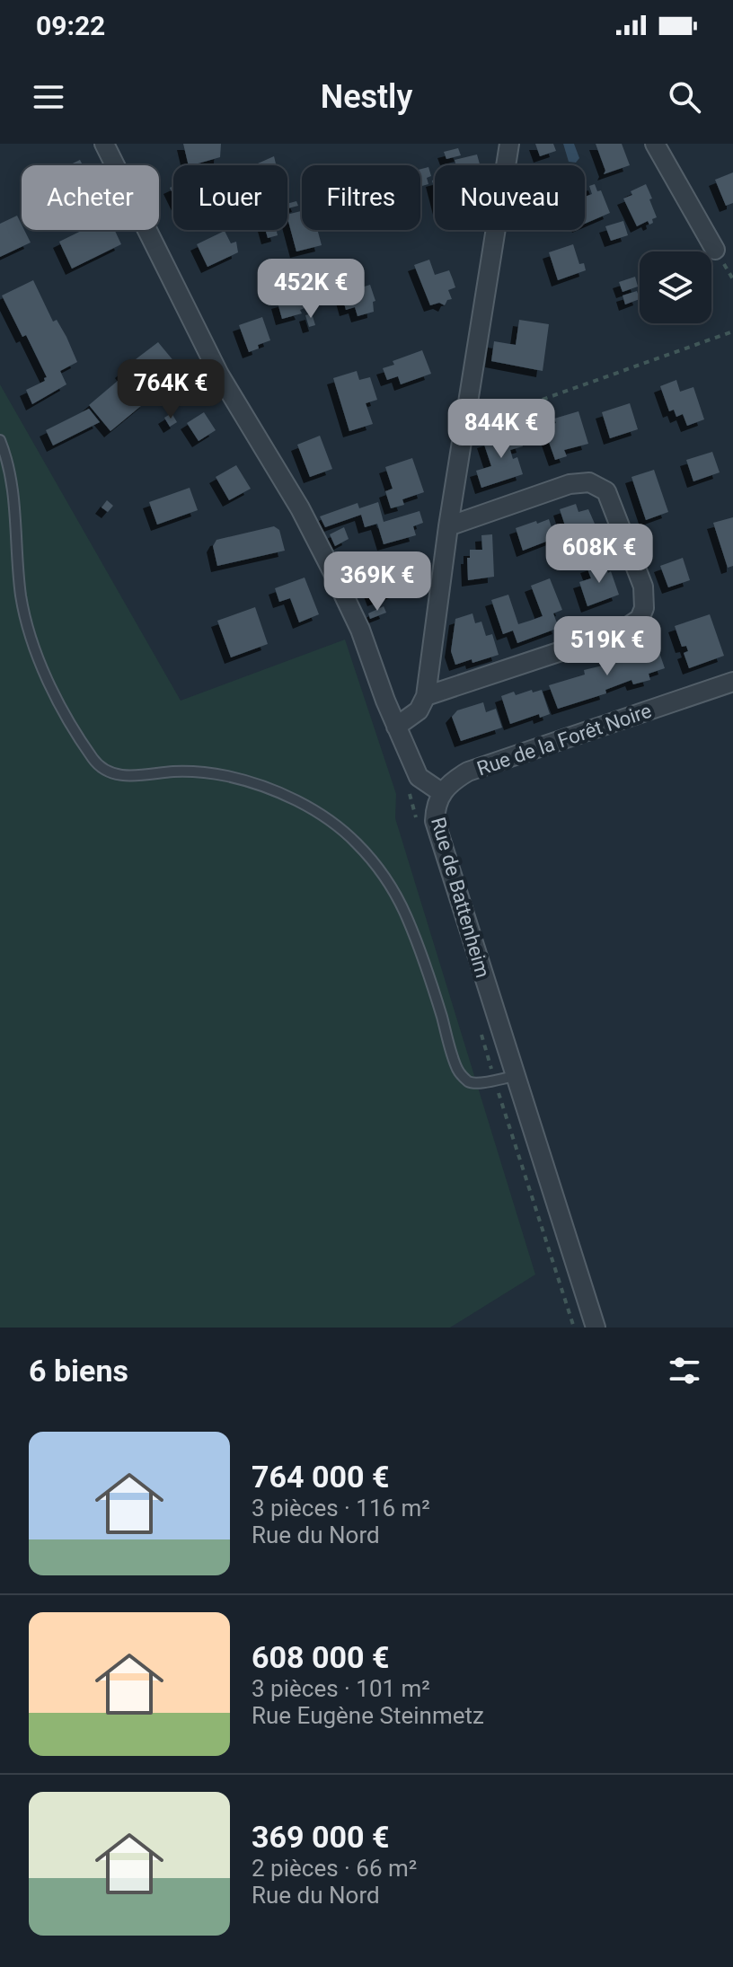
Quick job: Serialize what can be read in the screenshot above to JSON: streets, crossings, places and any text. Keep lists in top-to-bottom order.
{
  "streets": {
    "street": ["Rue de la Forêt Noire", "Rue de Battenheim"]
  },
  "crossings": [
    ["Rue de la Forêt Noire", "Rue de Battenheim"]
  ],
  "page": {
    "status": "09:22",
    "header": "Nestly",
    "chip": [
      "Acheter",
      "Louer",
      "Filtres",
      "Nouveau"
    ],
    "price": [
      "452K €",
      "764K €",
      "844K €",
      "608K €",
      "369K €",
      "519K €"
    ],
    "heading": "6 biens",
    "list": [
      {
        "name": "764 000 €",
        "note": "3 pièces · 116 m² · Rue du Nord"
      },
      {
        "name": "608 000 €",
        "note": "3 pièces · 101 m² · Rue Eugène Steinmetz"
      },
      {
        "name": "369 000 €",
        "note": "2 pièces · 66 m² · Rue du Nord"
      }
    ]
  }
}
